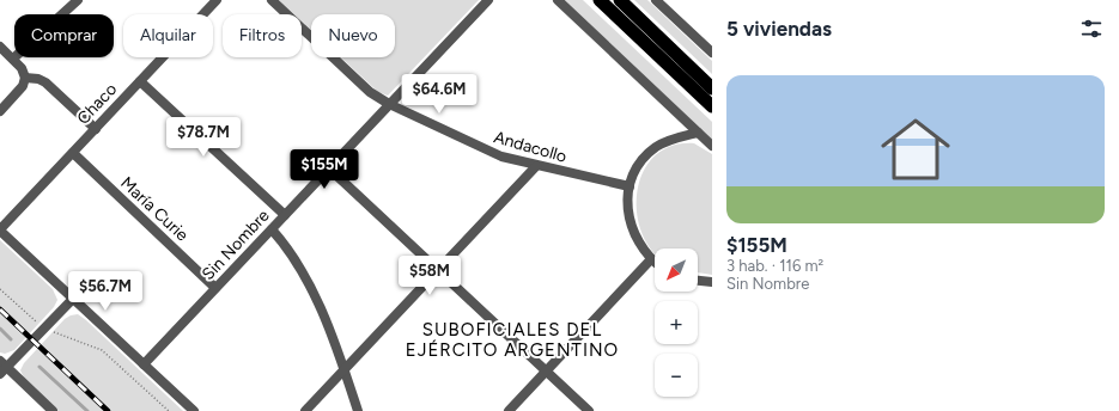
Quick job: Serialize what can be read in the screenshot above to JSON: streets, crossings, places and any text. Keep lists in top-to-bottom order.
{
  "streets": {
    "street": [
      "Chaco",
      "Andacollo",
      "María Curie",
      "Sin Nombre"
    ]
  },
  "crossings": [
    ["Chaco", "María Curie"],
    ["Andacollo", "Sin Nombre"],
    ["María Curie", "Sin Nombre"]
  ],
  "districts": ["SUBOFICIALES DEL EJÉRCITO ARGENTINO"],
  "north": "bottom left",
  "page": {
    "heading": "5 viviendas",
    "chip": [
      "Comprar",
      "Alquilar",
      "Filtros",
      "Nuevo"
    ],
    "list": [
      {
        "name": "$155M",
        "note": "3 hab. · 116 m² · Sin Nombre"
      }
    ],
    "price": [
      "$64.6M",
      "$78.7M",
      "$155M",
      "$58M",
      "$56.7M"
    ],
    "map_buttons": ["+", "−"]
  }
}
